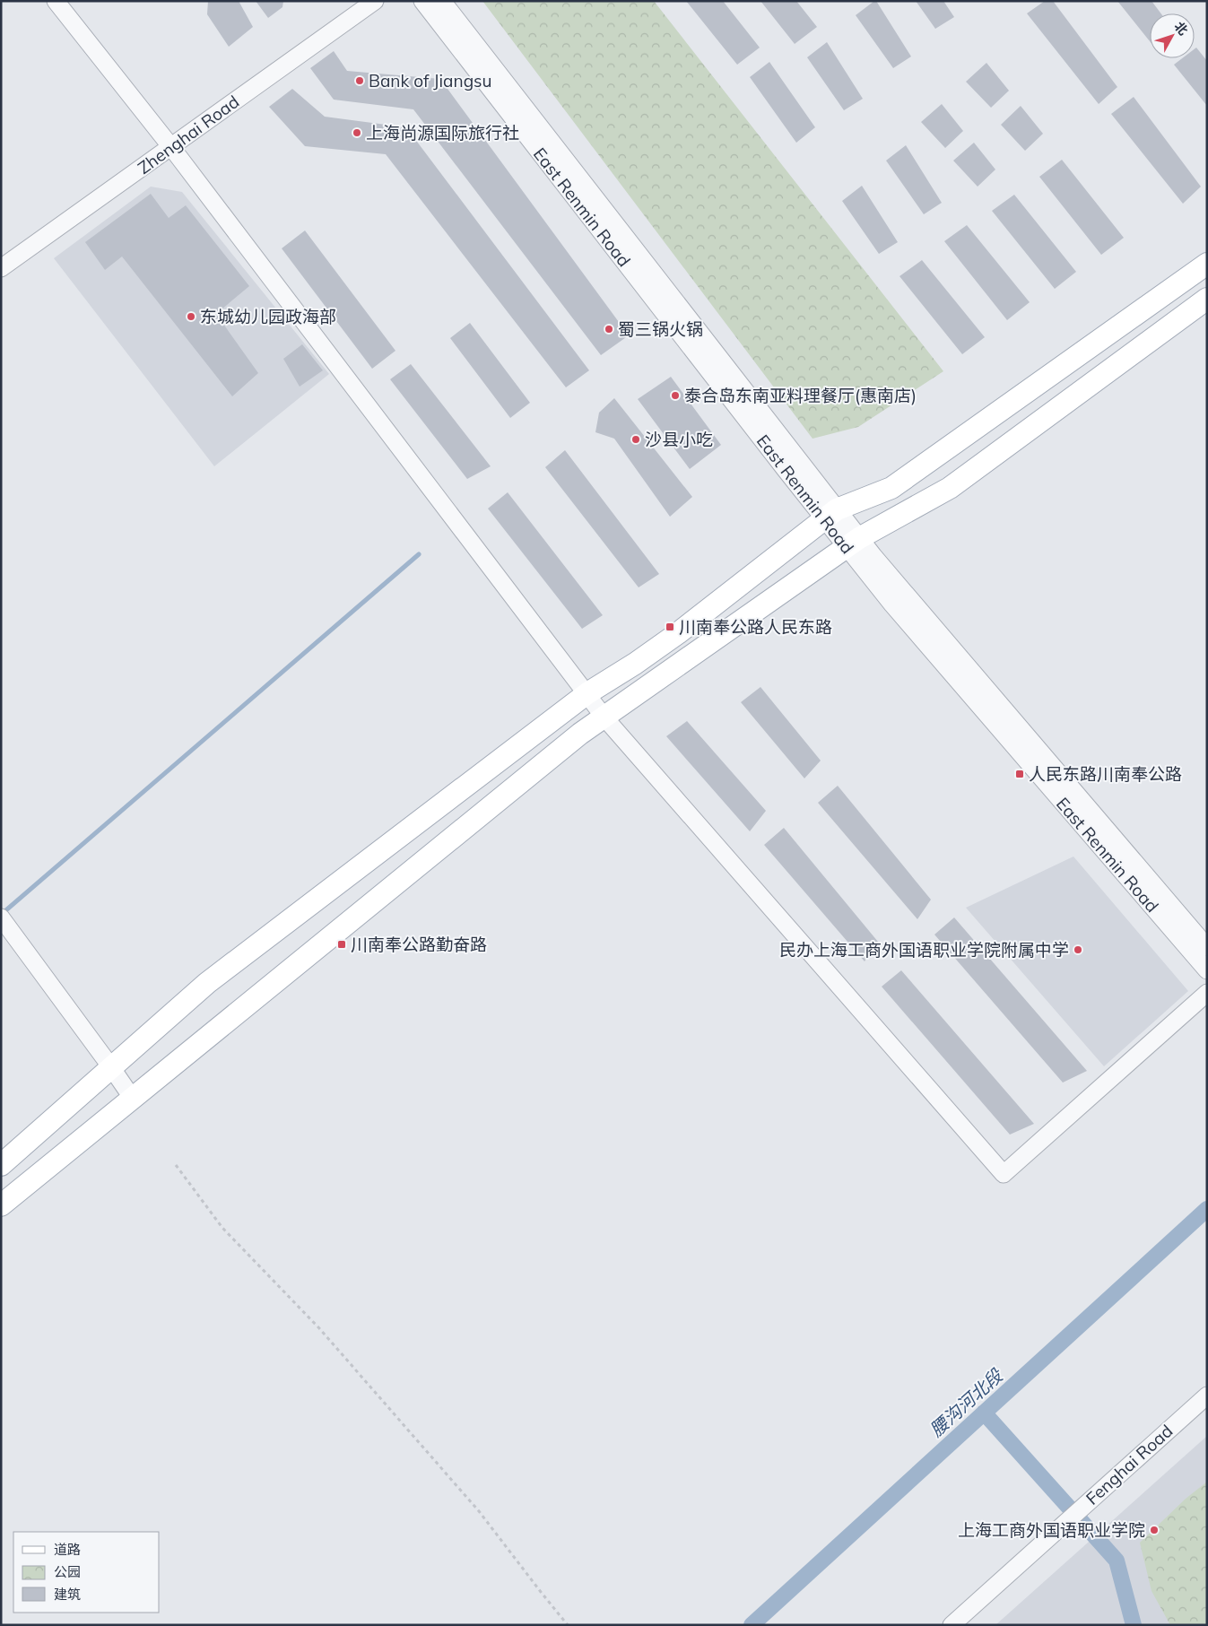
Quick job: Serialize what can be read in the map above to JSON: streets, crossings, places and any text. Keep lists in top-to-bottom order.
{
  "streets": {
    "street": ["Zhenghai Road", "East Renmin Road", "Fenghai Road"]
  },
  "water": ["腰沟河北段"],
  "places": {
    "other": [
      "Bank of Jiangsu",
      "上海尚源国际旅行社",
      "东城幼儿园政海部",
      "蜀三锅火锅",
      "泰合岛东南亚料理餐厅(惠南店)",
      "沙县小吃",
      "民办上海工商外国语职业学院附属中学",
      "上海工商外国语职业学院"
    ],
    "transit": ["川南奉公路人民东路", "人民东路川南奉公路", "川南奉公路勤奋路"]
  },
  "legend": ["道路", "公园", "建筑"],
  "north": "top right"
}
